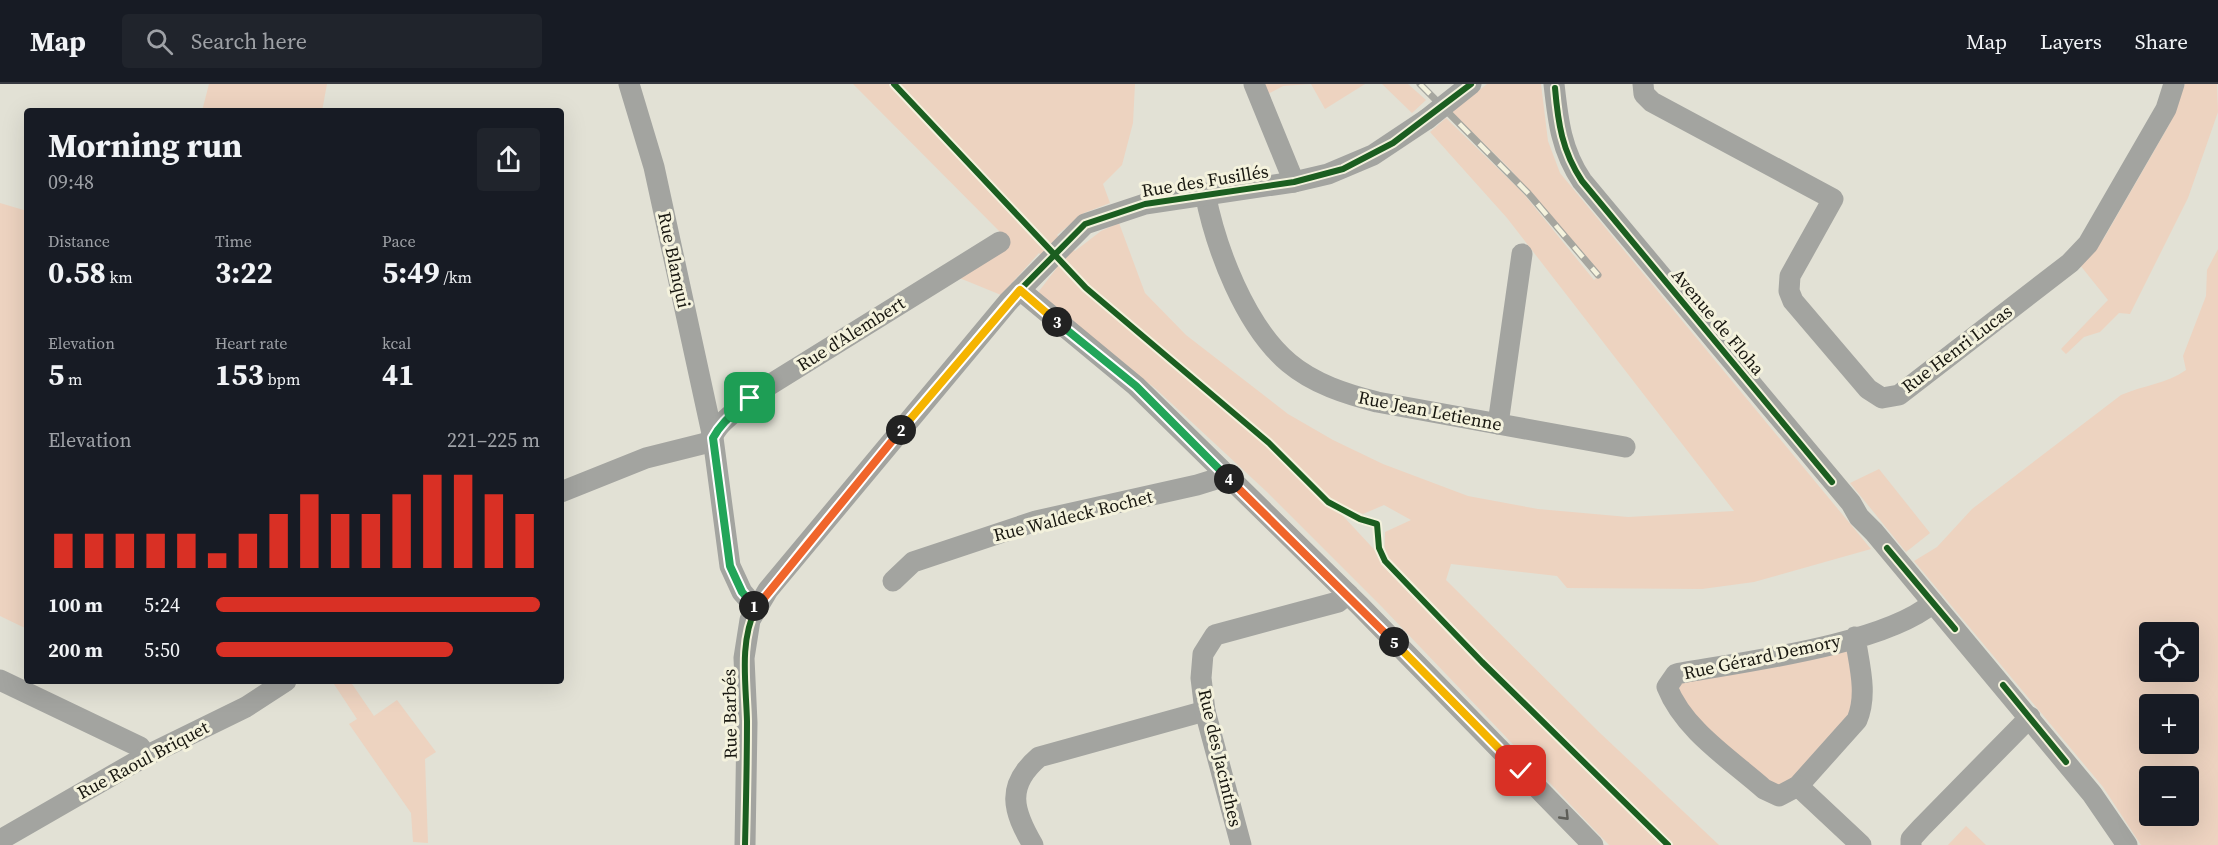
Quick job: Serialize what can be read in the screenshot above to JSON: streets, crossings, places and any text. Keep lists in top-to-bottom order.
{
  "streets": {
    "street": [
      "Rue des Fusillés",
      "Rue Blanqui",
      "Avenue de Floha",
      "Rue d'Alembert",
      "Rue Henri Lucas",
      "Rue Jean Letienne",
      "Rue Waldeck Rochet",
      "Rue Gérard Demory",
      "Rue Barbés",
      "Rue des Jacinthes",
      "Rue Raoul Briquet"
    ]
  },
  "crossings": [
    ["Rue des Fusillés", "Rue Jean Letienne"],
    ["Rue des Fusillés", "Rue Barbés"],
    ["Rue Blanqui", "Rue d'Alembert"],
    ["Avenue de Floha", "Rue Gérard Demory"]
  ],
  "page": {
    "header": "Map",
    "search": "Search here",
    "nav": ["Map", "Layers", "Share"],
    "heading": ["Morning run", "09:48"],
    "stats": [
      ["Distance", "0.58 km"],
      ["Time", "3:22"],
      ["Pace", "5:49 /km"],
      ["Elevation", "5 m"],
      ["Heart rate", "153 bpm"],
      ["kcal", "41"]
    ],
    "pins": [
      "3",
      "2",
      "4",
      "1",
      "5"
    ],
    "chart": ["Elevation", "221–225 m"],
    "list": [
      {
        "name": "100 m",
        "note": "5:24"
      },
      {
        "name": "200 m",
        "note": "5:50"
      }
    ],
    "map_buttons": ["+", "−"]
  }
}
